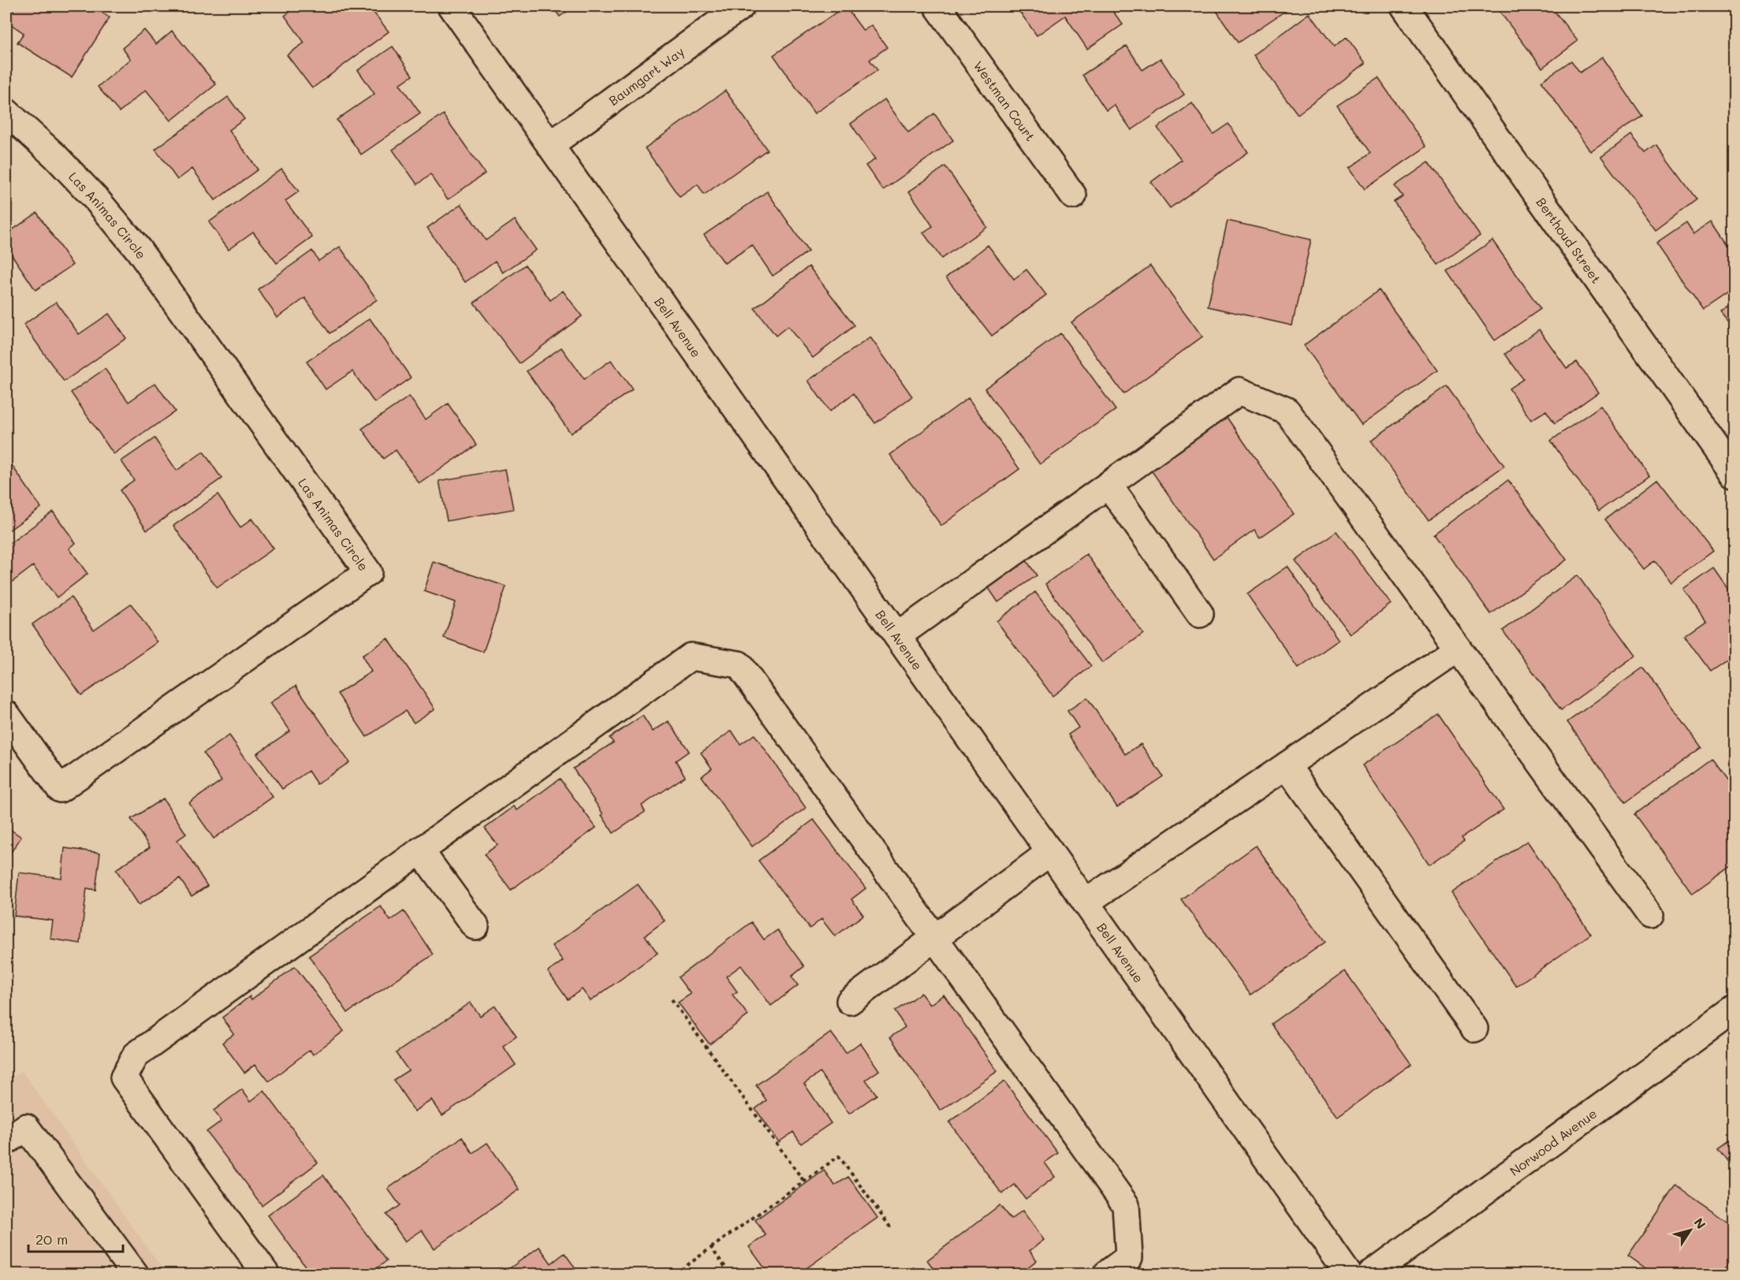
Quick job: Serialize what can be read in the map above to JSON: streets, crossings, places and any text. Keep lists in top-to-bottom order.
{
  "streets": {
    "street": [
      "Baumgart Way",
      "Westman Court",
      "Las Animas Circle",
      "Berthoud Street",
      "Bell Avenue",
      "Norwood Avenue"
    ]
  },
  "crossings": [
    ["Baumgart Way", "Bell Avenue"]
  ],
  "scale_bar": "20 m",
  "north": "top right"
}
